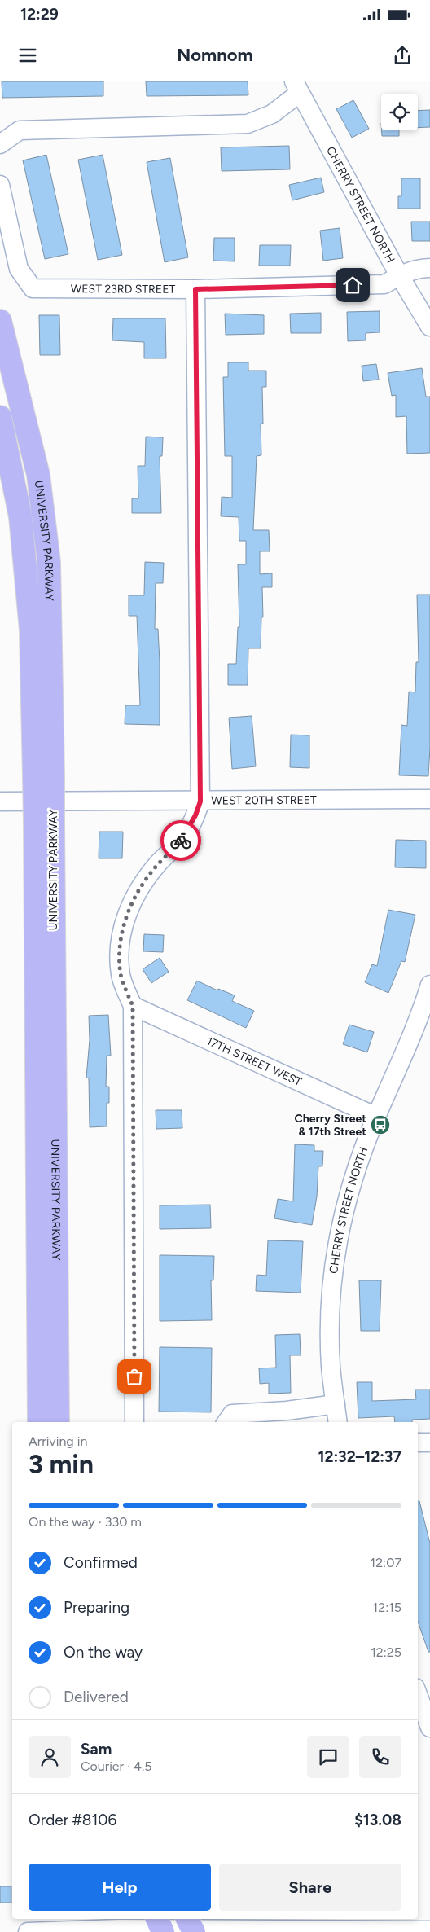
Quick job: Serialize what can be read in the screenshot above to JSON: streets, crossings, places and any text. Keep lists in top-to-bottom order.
{
  "streets": {
    "main road": ["UNIVERSITY PARKWAY"],
    "street": [
      "CHERRY STREET NORTH",
      "WEST 23RD STREET",
      "WEST 20TH STREET",
      "17TH STREET WEST"
    ]
  },
  "crossings": [
    ["CHERRY STREET NORTH", "WEST 23RD STREET"],
    ["CHERRY STREET NORTH", "17TH STREET WEST"]
  ],
  "places": {
    "bus stop": ["Cherry Street & 17th Street"]
  },
  "page": {
    "status": "12:29",
    "header": "Nomnom",
    "heading": ["3 min", "Arriving in", "12:32–12:37"],
    "panel": [
      "Sam",
      "Courier · 4.5",
      "Order #8106",
      "$13.08"
    ],
    "bar": "On the way · 330 m",
    "list": [
      ["Confirmed", "12:07"],
      ["Preparing", "12:15"],
      ["On the way", "12:25"],
      "Delivered"
    ],
    "buttons": ["Help", "Share"]
  }
}
